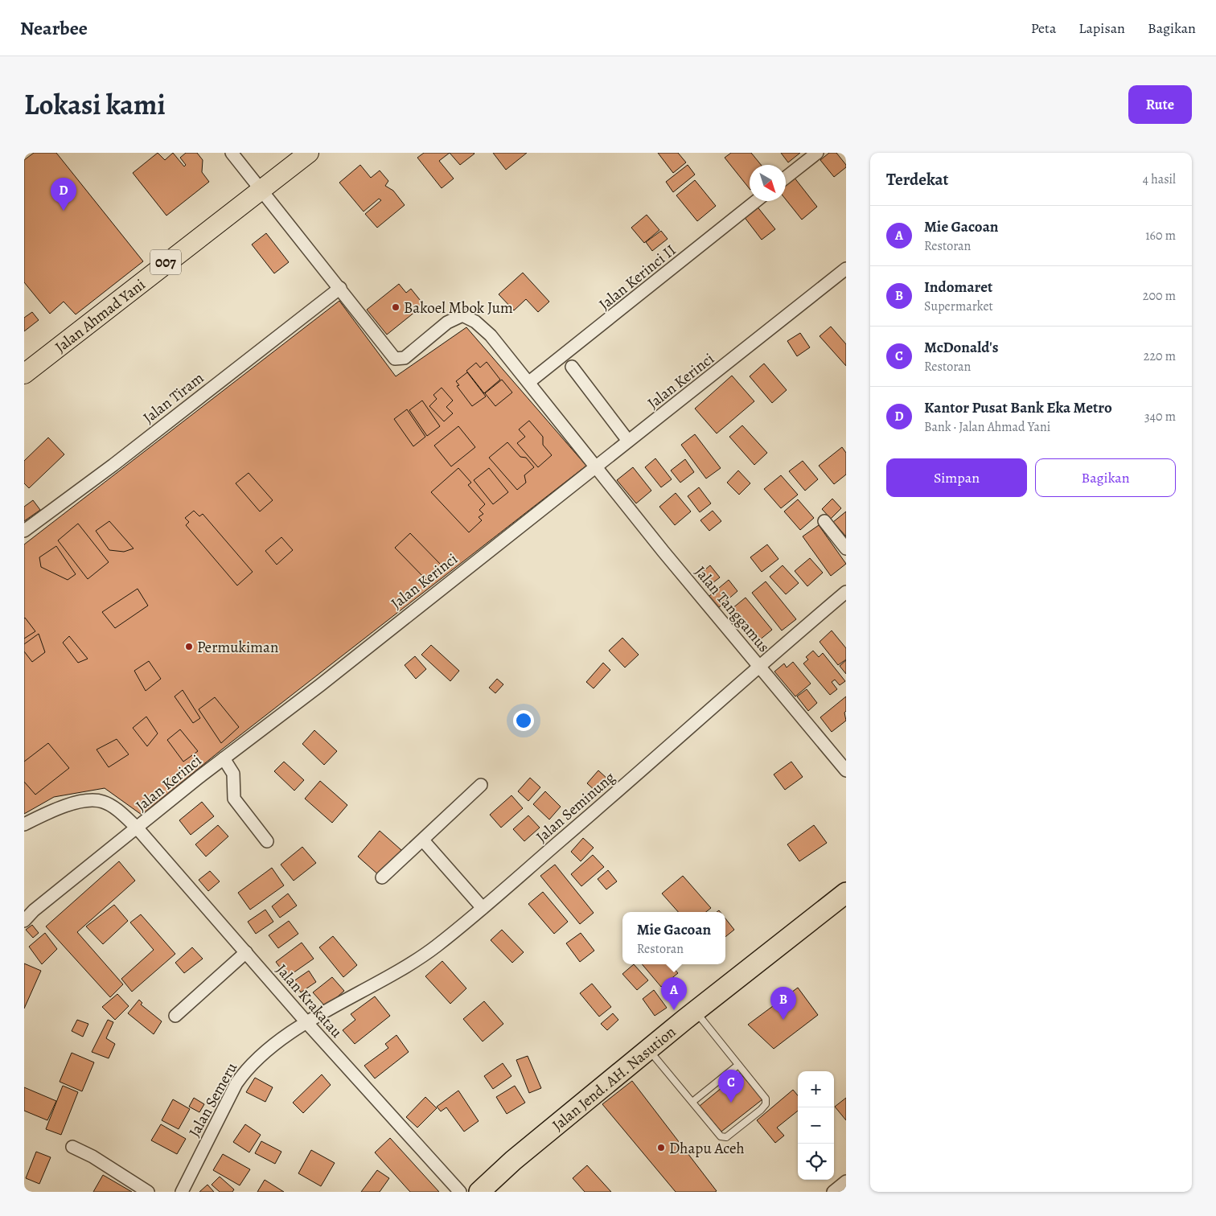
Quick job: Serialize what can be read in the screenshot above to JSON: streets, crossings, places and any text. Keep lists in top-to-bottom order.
{
  "streets": {
    "highway": ["Jalan Jend. AH. Nasution"],
    "main road": ["007", "Jalan Ahmad Yani"],
    "street": [
      "Jalan Kerinci II",
      "Jalan Kerinci",
      "Jalan Tiram",
      "Jalan Tanggamus",
      "Jalan Seminung",
      "Jalan Krakatau",
      "Jalan Semeru"
    ]
  },
  "crossings": [
    ["Jalan Kerinci II", "Jalan Tanggamus"],
    ["Jalan Kerinci", "Jalan Tanggamus"],
    ["Jalan Kerinci", "Jalan Krakatau"],
    ["Jalan Tiram", "Jalan Tanggamus"],
    ["Jalan Tanggamus", "Jalan Seminung"],
    ["Jalan Seminung", "Jalan Krakatau"],
    ["Jalan Seminung", "Jalan Semeru"],
    ["Jalan Krakatau", "Jalan Semeru"]
  ],
  "places": ["Bakoel Mbok Jum", "Permukiman", "Dhapu Aceh"],
  "north": "bottom right",
  "page": {
    "header": "Nearbee",
    "nav": ["Peta", "Lapisan", "Bagikan"],
    "title": "Lokasi kami",
    "buttons": [
      "Rute",
      ["Simpan", "Bagikan"]
    ],
    "heading": ["Terdekat", "4 hasil"],
    "pins": [
      "D",
      "A",
      "B",
      "C"
    ],
    "list": [
      {
        "mark": "A",
        "name": "Mie Gacoan",
        "note": "Restoran",
        "value": "160 m"
      },
      {
        "mark": "B",
        "name": "Indomaret",
        "note": "Supermarket",
        "value": "200 m"
      },
      {
        "mark": "C",
        "name": "McDonald's",
        "note": "Restoran",
        "value": "220 m"
      },
      {
        "mark": "D",
        "name": "Kantor Pusat Bank Eka Metro",
        "note": "Bank · Jalan Ahmad Yani",
        "value": "340 m"
      }
    ],
    "popup": ["Mie Gacoan", "Restoran"],
    "map_buttons": ["+", "−"]
  }
}
